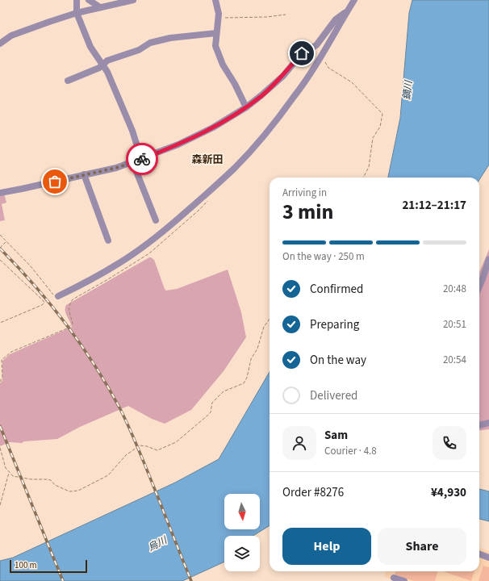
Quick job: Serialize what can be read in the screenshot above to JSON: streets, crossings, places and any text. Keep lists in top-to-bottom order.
{
  "districts": ["森新田"],
  "water": ["鏑川", "烏川"],
  "scale_bar": "100 m",
  "north": "bottom",
  "page": {
    "heading": ["3 min", "Arriving in", "21:12–21:17"],
    "panel": [
      "Sam",
      "Courier · 4.8",
      "Order #8276",
      "¥4,930"
    ],
    "bar": "On the way · 250 m",
    "list": [
      ["Confirmed", "20:48"],
      ["Preparing", "20:51"],
      ["On the way", "20:54"],
      "Delivered"
    ],
    "buttons": ["Help", "Share"],
    "scale": "100 m"
  }
}
